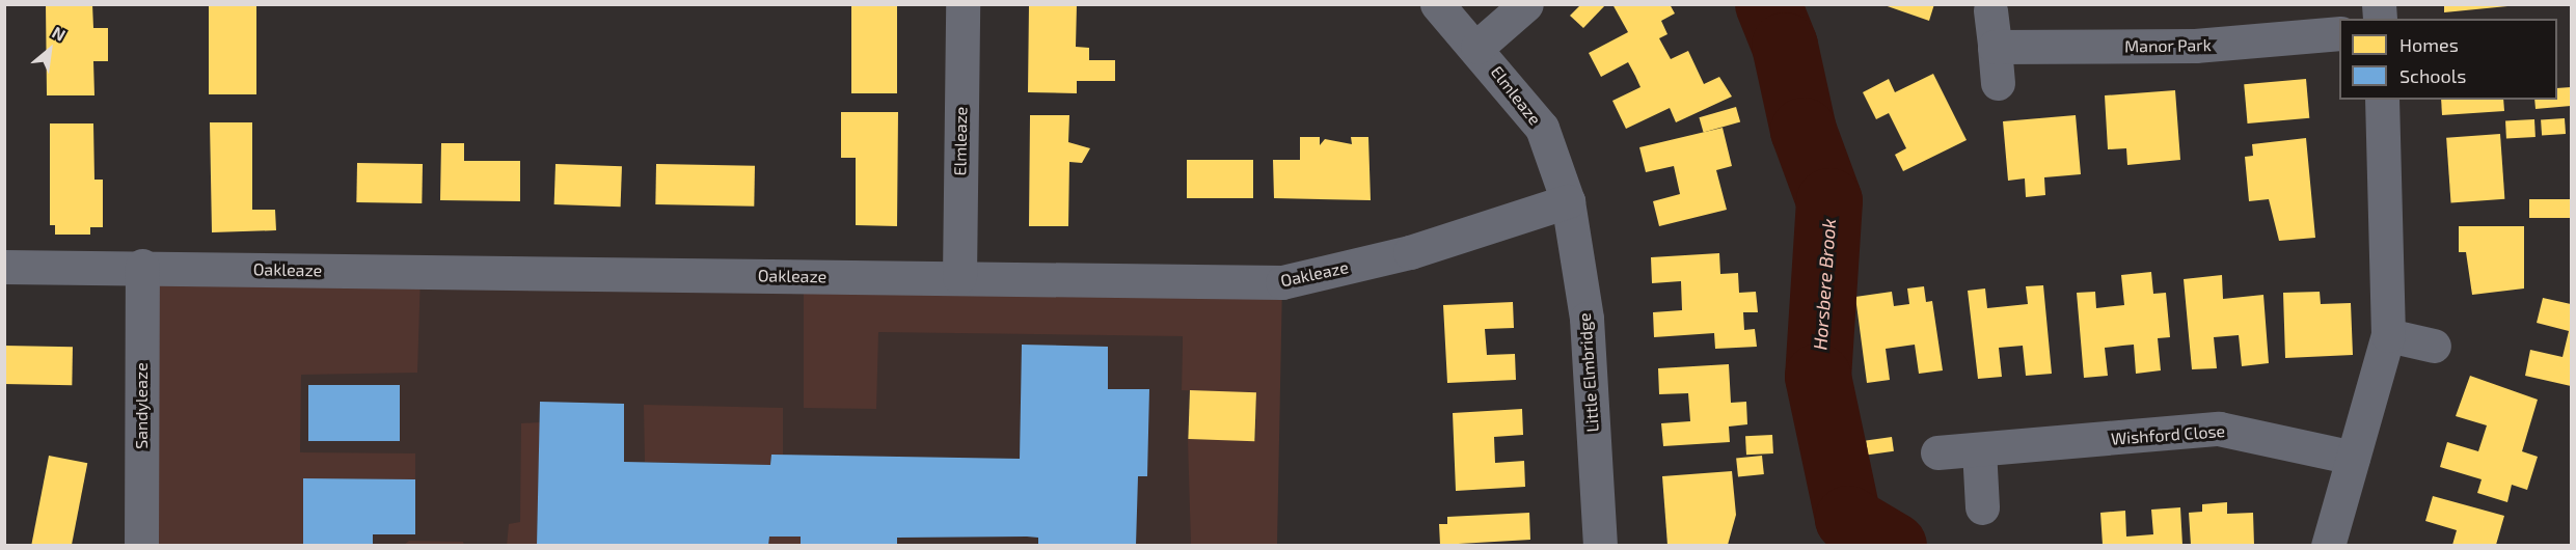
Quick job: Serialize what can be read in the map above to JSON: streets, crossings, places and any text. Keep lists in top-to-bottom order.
{
  "streets": {
    "street": [
      "Manor Park",
      "Elmleaze",
      "Oakleaze",
      "Little Elmbridge",
      "Sandyleaze",
      "Wishford Close"
    ]
  },
  "crossings": [
    ["Elmleaze", "Oakleaze"],
    ["Elmleaze", "Little Elmbridge"],
    ["Oakleaze", "Little Elmbridge"],
    ["Oakleaze", "Sandyleaze"]
  ],
  "water": ["Horsbere Brook"],
  "legend": ["Homes", "Schools"],
  "north": "top right"
}
